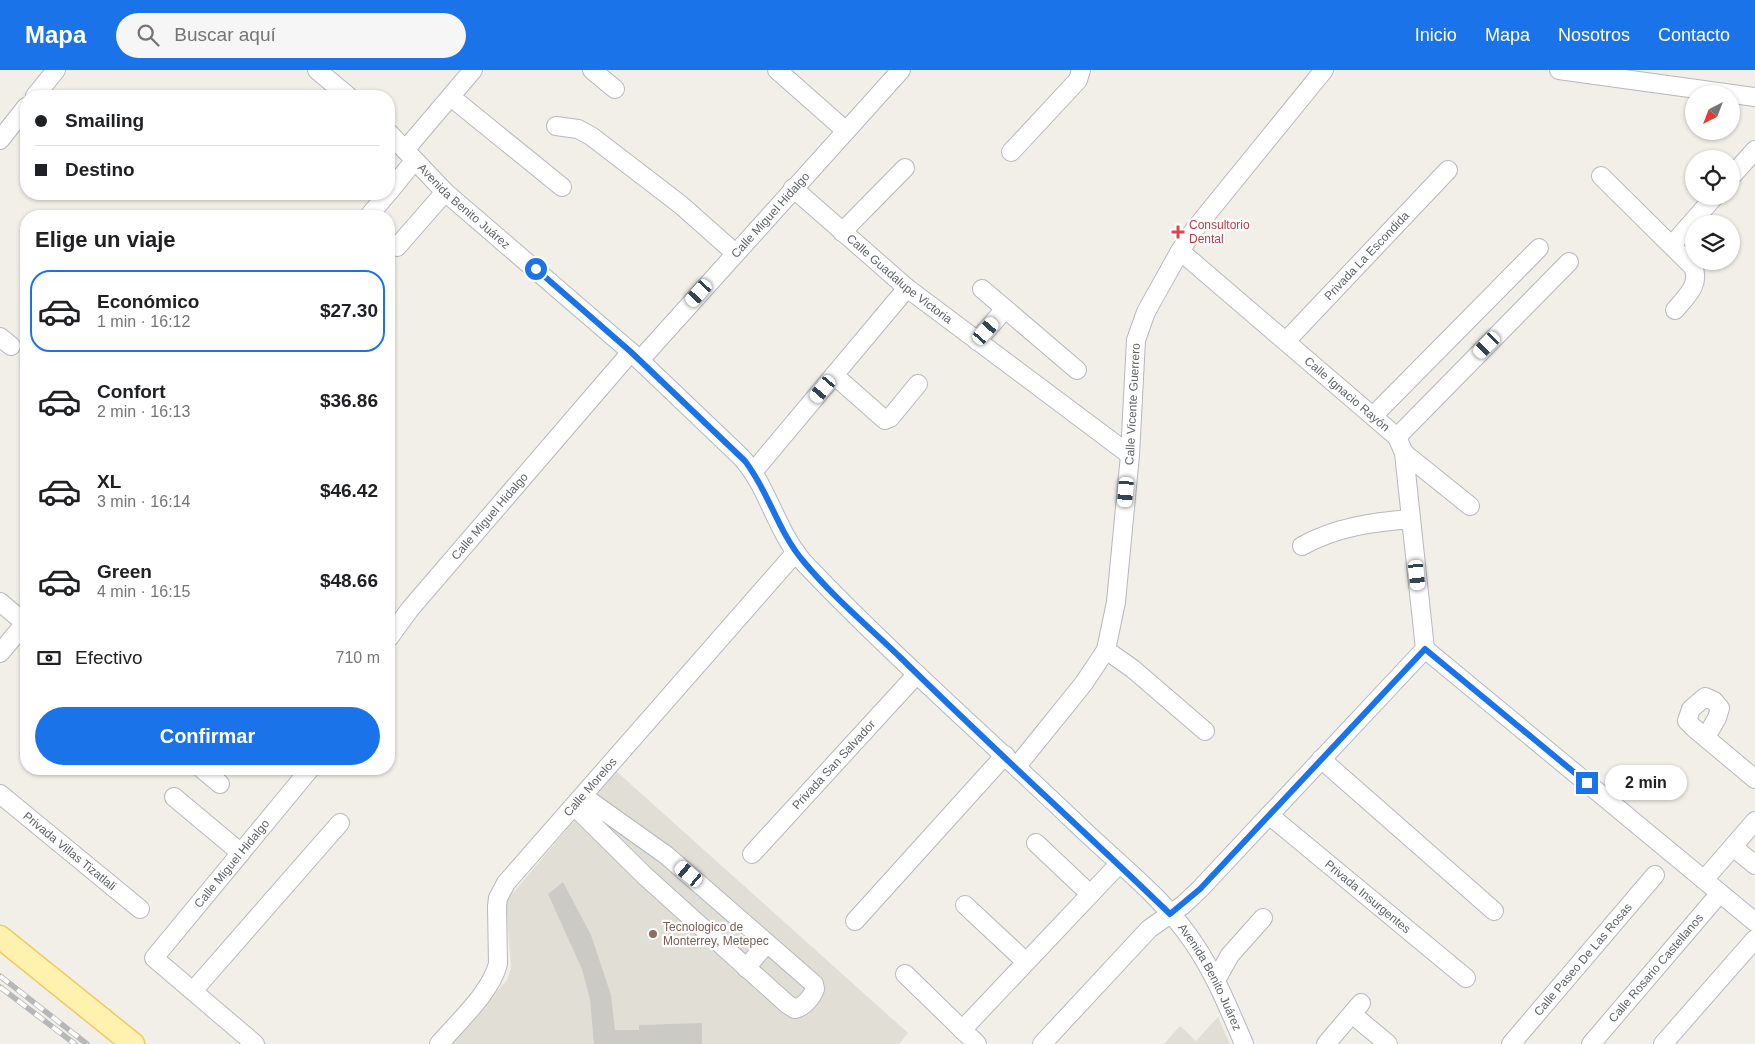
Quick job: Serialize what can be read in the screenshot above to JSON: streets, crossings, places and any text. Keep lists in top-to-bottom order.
{
  "streets": {
    "street": [
      "Avenida Benito Juárez",
      "Calle Miguel Hidalgo",
      "Privada La Escondida",
      "Calle Guadalupe Victoria",
      "Calle Ignacio Rayón",
      "Calle Vicente Guerrero",
      "Privada San Salvador",
      "Calle Morelos",
      "Privada Villas Tizatlali",
      "Privada Insurgentes",
      "Calle Paseo De Las Rosas",
      "Calle Rosario Castellanos"
    ]
  },
  "crossings": [
    ["Avenida Benito Juárez", "Calle Miguel Hidalgo"],
    ["Avenida Benito Juárez", "Calle Vicente Guerrero"],
    ["Avenida Benito Juárez", "Privada San Salvador"],
    ["Avenida Benito Juárez", "Calle Morelos"],
    ["Calle Miguel Hidalgo", "Calle Guadalupe Victoria"],
    ["Privada La Escondida", "Calle Ignacio Rayón"],
    ["Calle Guadalupe Victoria", "Calle Vicente Guerrero"],
    ["Calle Ignacio Rayón", "Calle Vicente Guerrero"]
  ],
  "places": {
    "health": ["Consultorio Dental"],
    "other": ["Tecnologico de Monterrey, Metepec"]
  },
  "north": "bottom left",
  "page": {
    "header": "Mapa",
    "search": "Buscar aquí",
    "nav": [
      "Inicio",
      "Mapa",
      "Nosotros",
      "Contacto"
    ],
    "banner": ["Smailing", "Destino"],
    "heading": "Elige un viaje",
    "list": [
      {
        "name": "Económico",
        "note": "1 min · 16:12",
        "value": "$27.30"
      },
      {
        "name": "Confort",
        "note": "2 min · 16:13",
        "value": "$36.86"
      },
      {
        "name": "XL",
        "note": "3 min · 16:14",
        "value": "$46.42"
      },
      {
        "name": "Green",
        "note": "4 min · 16:15",
        "value": "$48.66"
      }
    ],
    "pay": ["Efectivo", "710 m"],
    "buttons": "Confirmar",
    "bubble": "2 min"
  }
}
